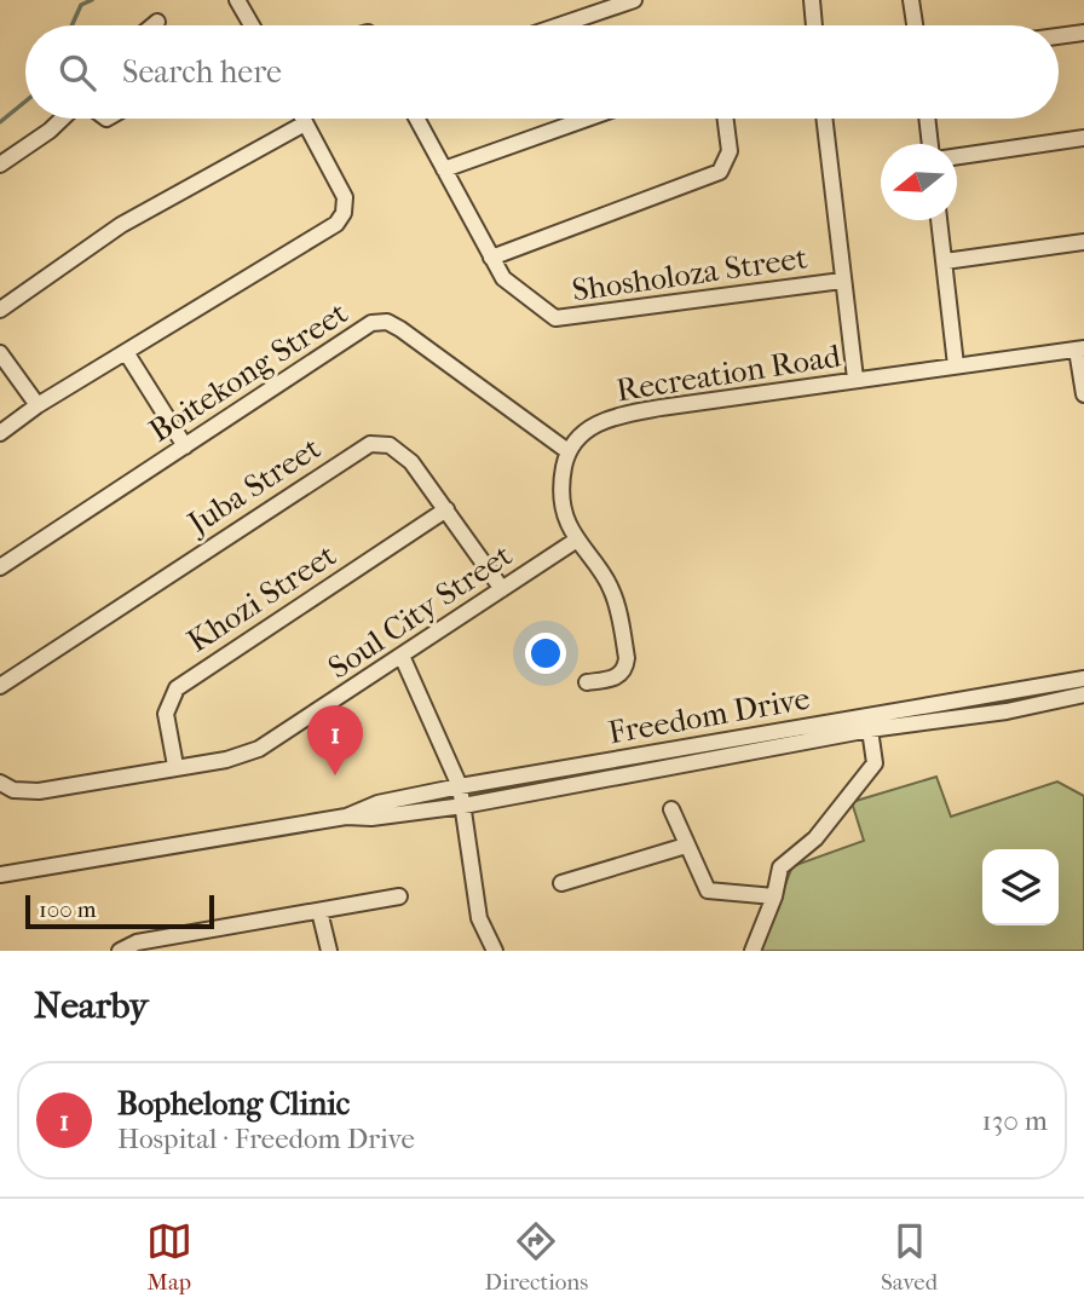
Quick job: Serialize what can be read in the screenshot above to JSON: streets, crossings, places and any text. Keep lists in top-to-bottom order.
{
  "streets": {
    "street": [
      "Shosholoza Street",
      "Boitekong Street",
      "Recreation Road",
      "Juba Street",
      "Khozi Street",
      "Soul City Street",
      "Freedom Drive"
    ]
  },
  "crossings": [
    ["Boitekong Street", "Recreation Road"],
    ["Juba Street", "Khozi Street"],
    ["Juba Street", "Soul City Street"],
    ["Khozi Street", "Soul City Street"]
  ],
  "scale_bar": "100 m",
  "north": "left",
  "page": {
    "search": "Search here",
    "pins": "1",
    "scale": "100 m",
    "heading": "Nearby",
    "list": [
      {
        "mark": "1",
        "name": "Bophelong Clinic",
        "note": "Hospital · Freedom Drive",
        "value": "130 m"
      }
    ],
    "nav": ["Map", "Directions", "Saved"]
  }
}
